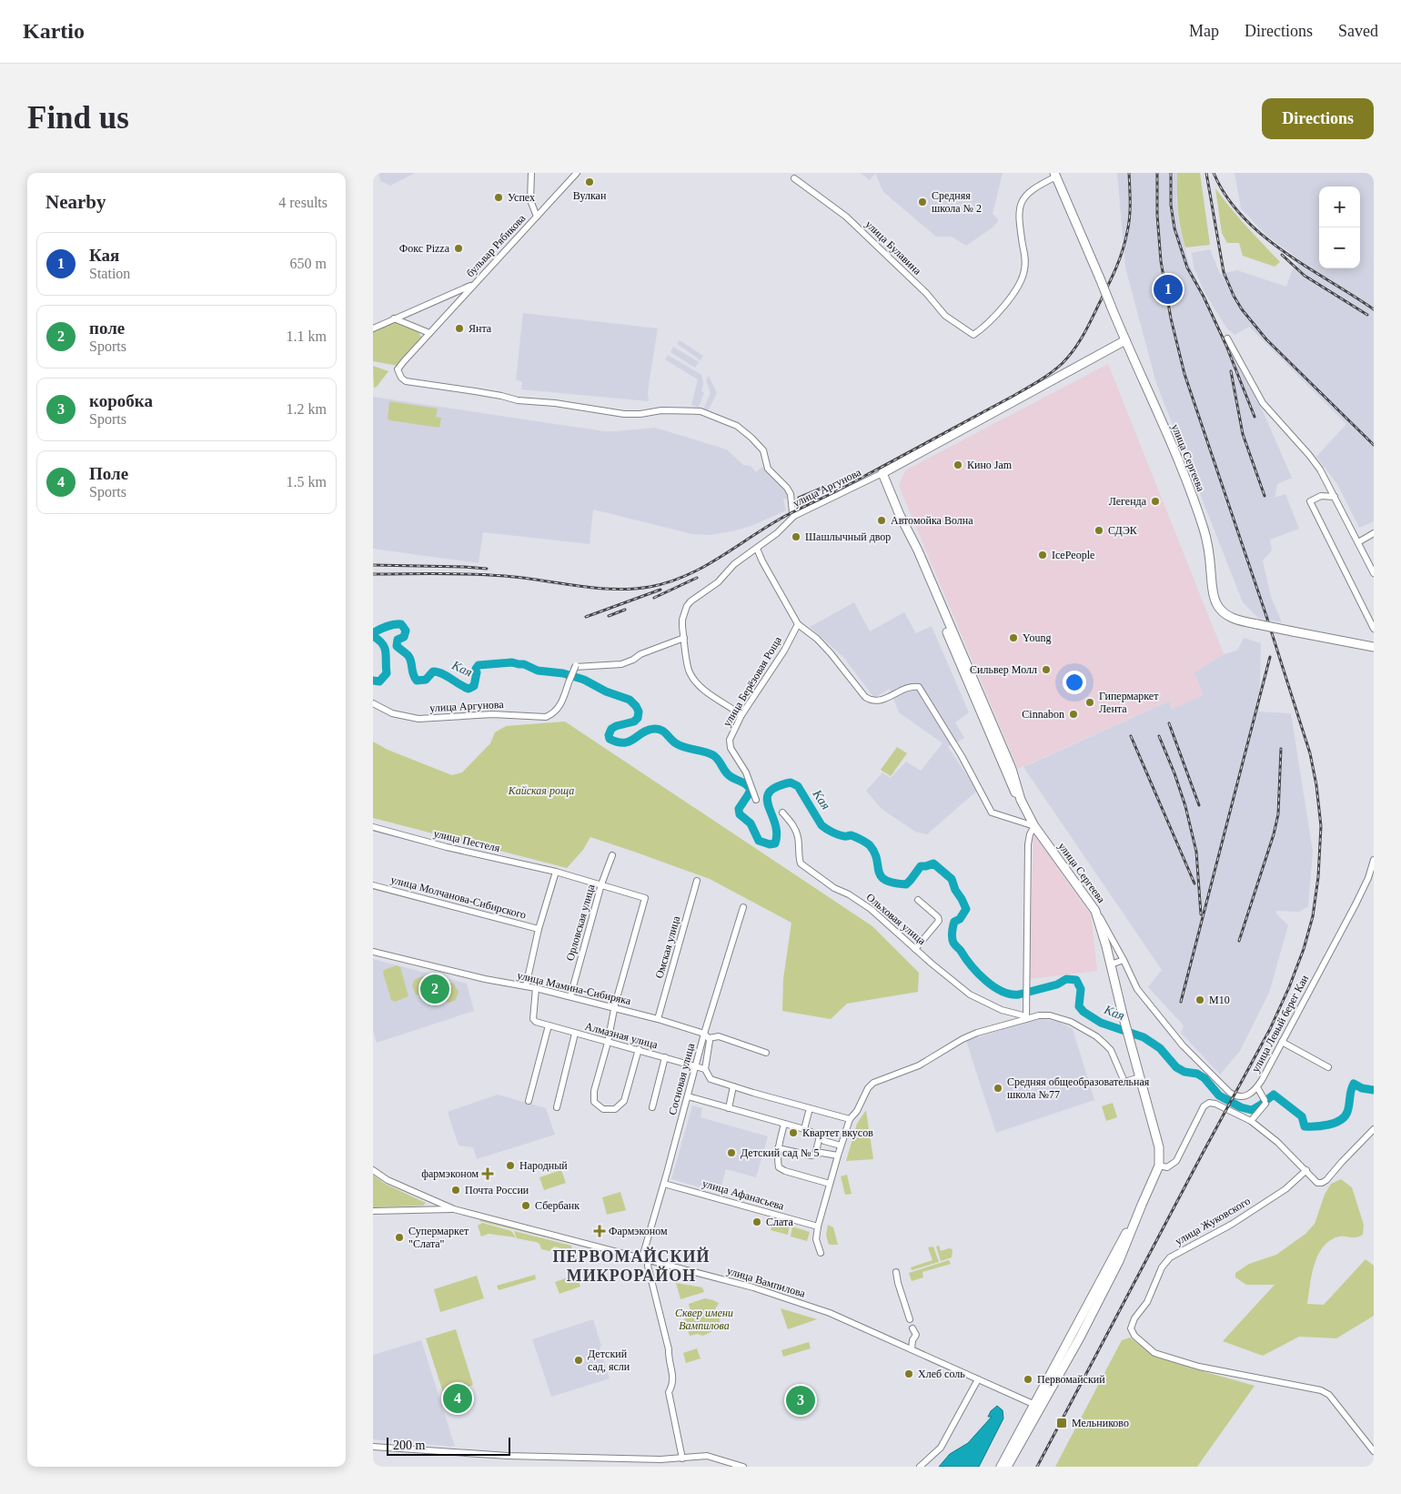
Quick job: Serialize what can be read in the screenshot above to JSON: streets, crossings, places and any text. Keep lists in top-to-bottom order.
{
  "streets": {
    "main road": ["улица Сергеева", "улица Аргунова"],
    "street": [
      "бульвар Рябикова",
      "улица Булавина",
      "улица Берёзовая Роща",
      "улица Пестеля",
      "улица Молчанова-Сибирского",
      "Ольховая улица",
      "Орловская улица",
      "Омская улица",
      "улица Мамина-Сибиряка",
      "улица Левый берег Каи",
      "Алмазная улица",
      "Сосновая улица",
      "улица Афанасьева",
      "улица Жуковского",
      "улица Вампилова"
    ]
  },
  "crossings": [
    ["бульвар Рябикова", "улица Аргунова"],
    ["улица Булавина", "улица Сергеева"],
    ["улица Сергеева", "улица Аргунова"],
    ["улица Аргунова", "улица Берёзовая Роща"],
    ["улица Пестеля", "Орловская улица"],
    ["улица Пестеля", "улица Мамина-Сибиряка"],
    ["Орловская улица", "улица Мамина-Сибиряка"],
    ["Омская улица", "улица Мамина-Сибиряка"],
    ["улица Мамина-Сибиряка", "Алмазная улица"],
    ["улица Мамина-Сибиряка", "Сосновая улица"],
    ["Алмазная улица", "Сосновая улица"],
    ["Сосновая улица", "улица Афанасьева"],
    ["Сосновая улица", "улица Вампилова"]
  ],
  "districts": ["ПЕРВОМАЙСКИЙ МИКРОРАЙОН"],
  "water": ["Кая"],
  "parks": ["Кайская роща", "Сквер имени Вампилова"],
  "places": {
    "other": [
      "Вулкан",
      "Успех",
      "Средняя школа № 2",
      "Фокс Pizza",
      "Янта",
      "Кино Jam",
      "Легенда",
      "Автомойка Волна",
      "СДЭК",
      "Шашлычный двор",
      "IcePeople",
      "Young",
      "Сильвер Молл",
      "Гипермаркет Лента",
      "Cinnabon",
      "M10",
      "Средняя общеобразовательная школа №77",
      "Квартет вкусов",
      "Детский сад № 5",
      "Народный",
      "Почта России",
      "Сбербанк",
      "Слата",
      "Супермаркет \"Слата\"",
      "Детский сад, ясли",
      "Хлеб соль",
      "Первомайский"
    ],
    "health": ["фармэконом", "Фармэконом"],
    "transit": ["Мельниково"]
  },
  "scale_bar": "200 m",
  "page": {
    "header": "Kartio",
    "nav": ["Map", "Directions", "Saved"],
    "buttons": "Directions",
    "title": "Find us",
    "heading": ["Nearby", "4 results"],
    "map_buttons": ["+", "−"],
    "list": [
      {
        "mark": "1",
        "name": "Кая",
        "note": "Station",
        "value": "650 m"
      },
      {
        "mark": "2",
        "name": "поле",
        "note": "Sports",
        "value": "1.1 km"
      },
      {
        "mark": "3",
        "name": "коробка",
        "note": "Sports",
        "value": "1.2 km"
      },
      {
        "mark": "4",
        "name": "Поле",
        "note": "Sports",
        "value": "1.5 km"
      }
    ],
    "pins": [
      "1",
      "2",
      "4",
      "3"
    ],
    "scale": "200 m"
  }
}
